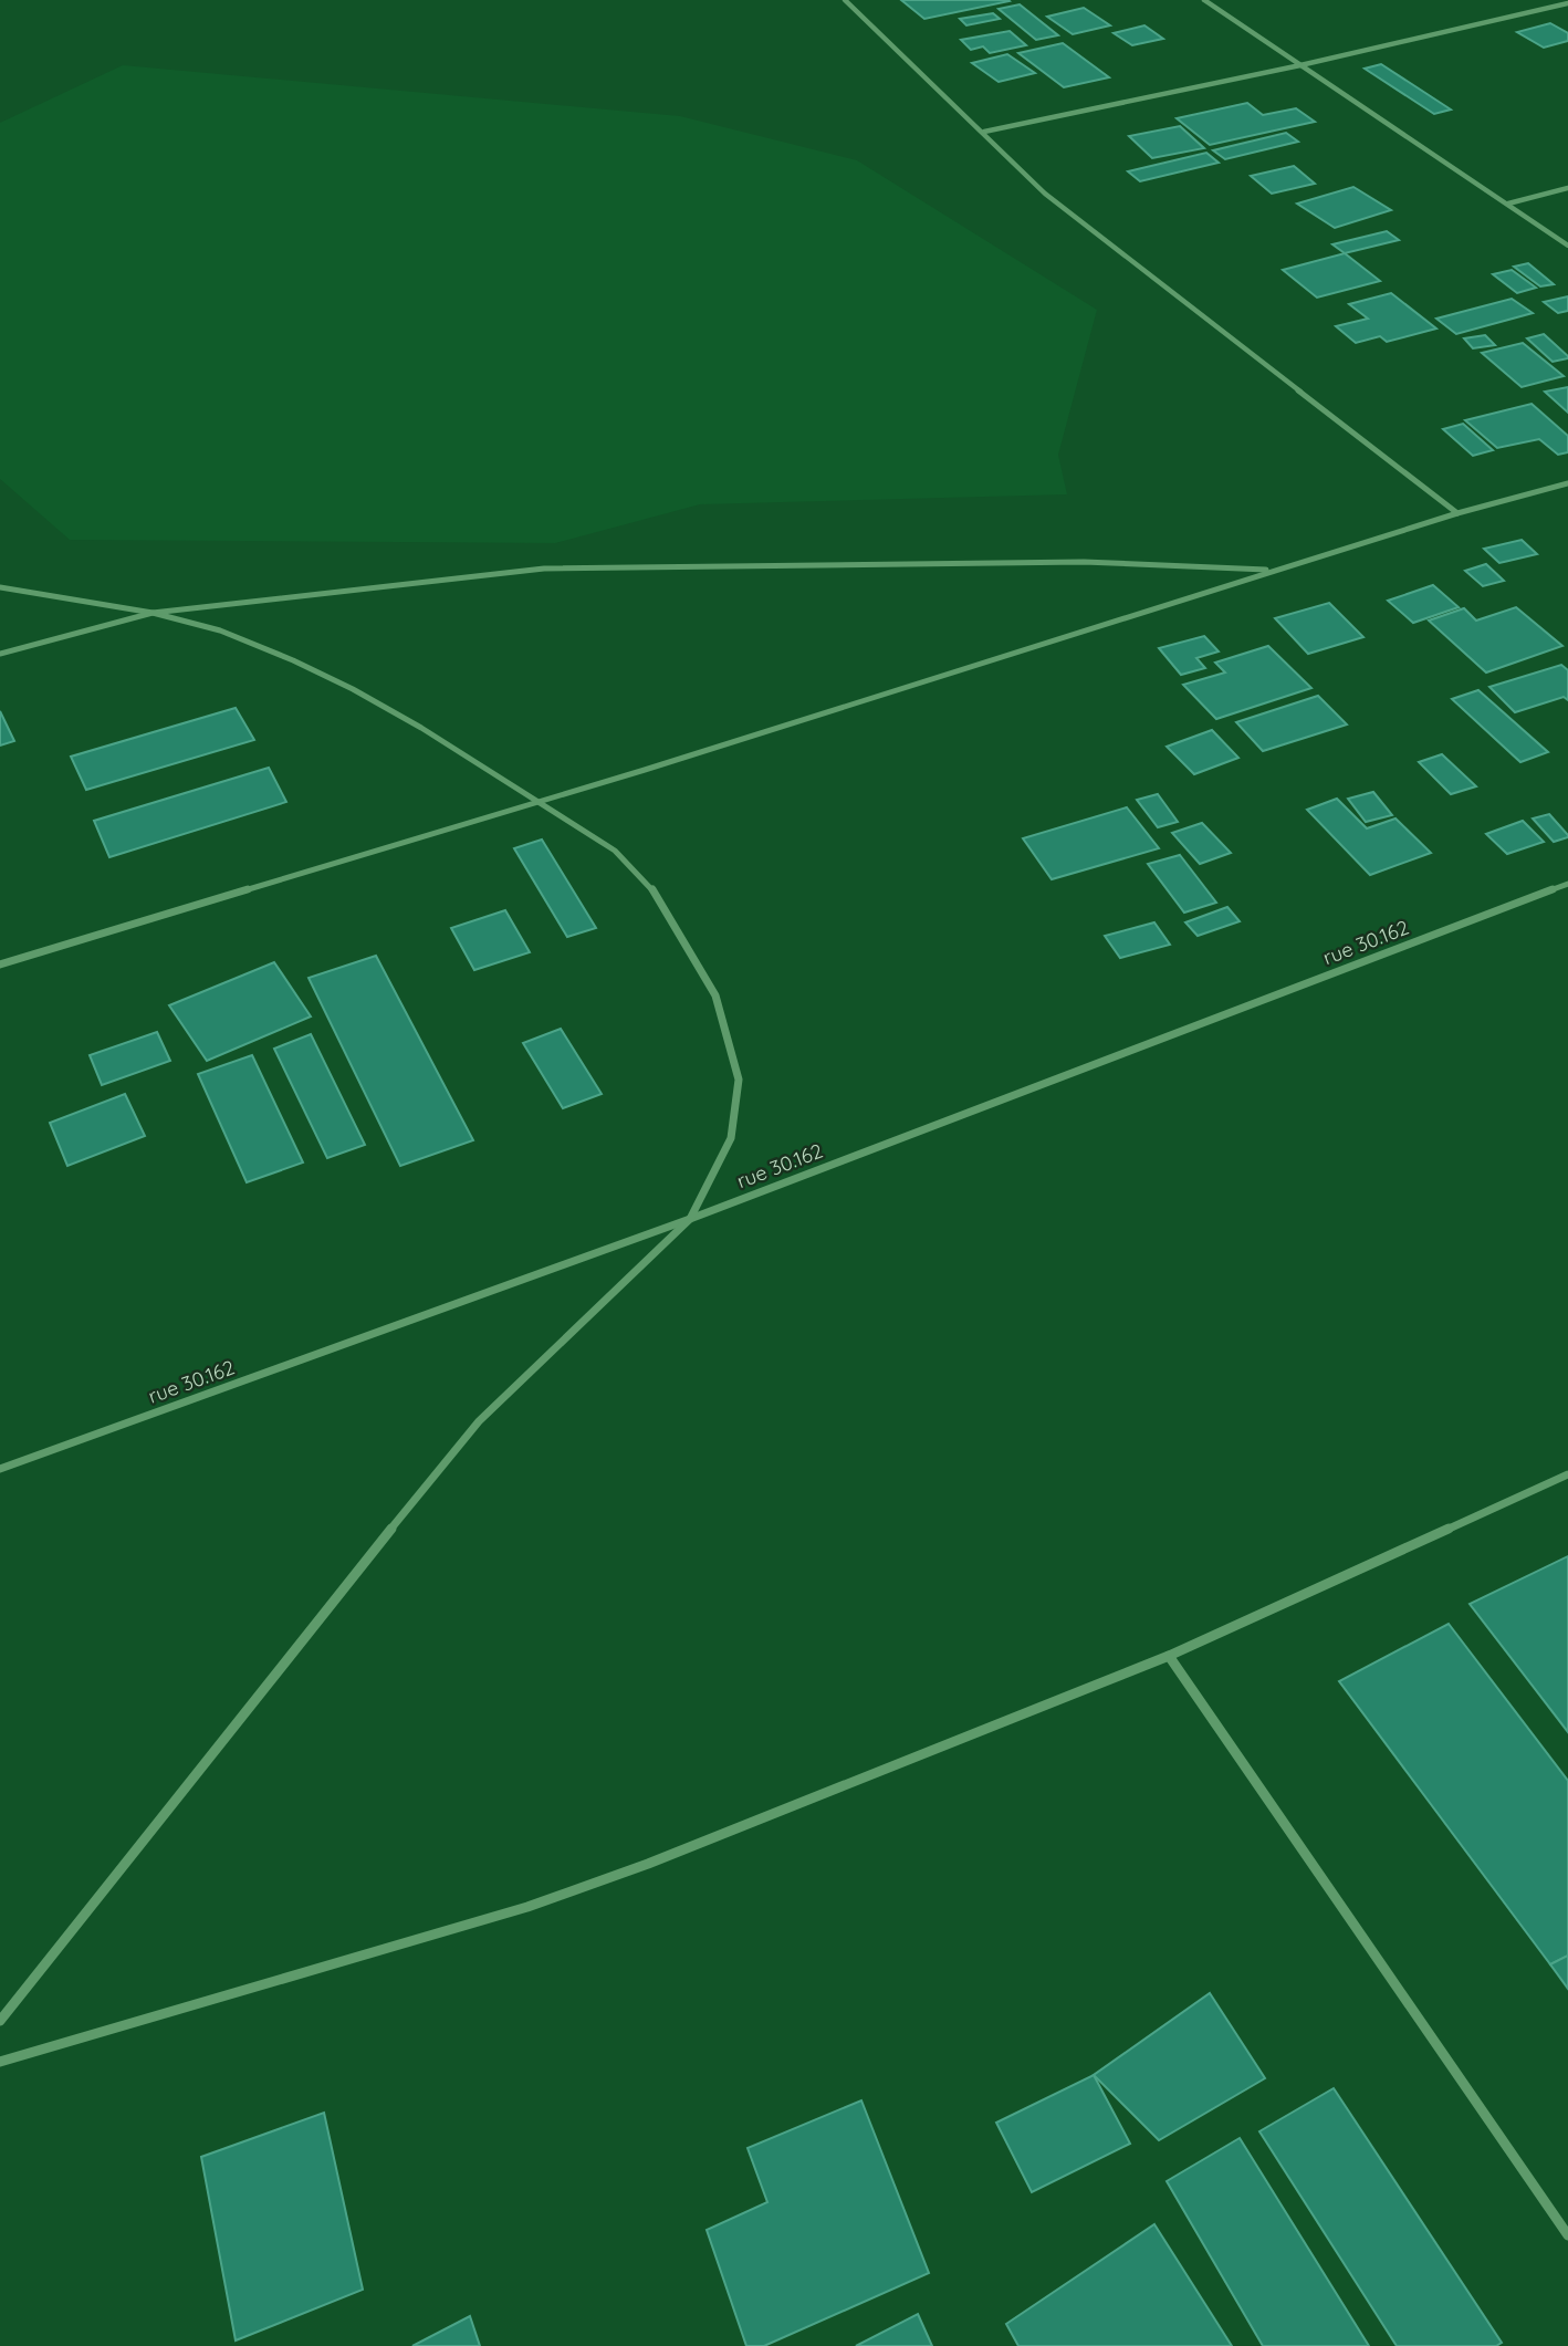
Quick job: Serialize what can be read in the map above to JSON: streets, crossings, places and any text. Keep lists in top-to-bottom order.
{
  "streets": {
    "street": ["rue 30.162"]
  }
}
